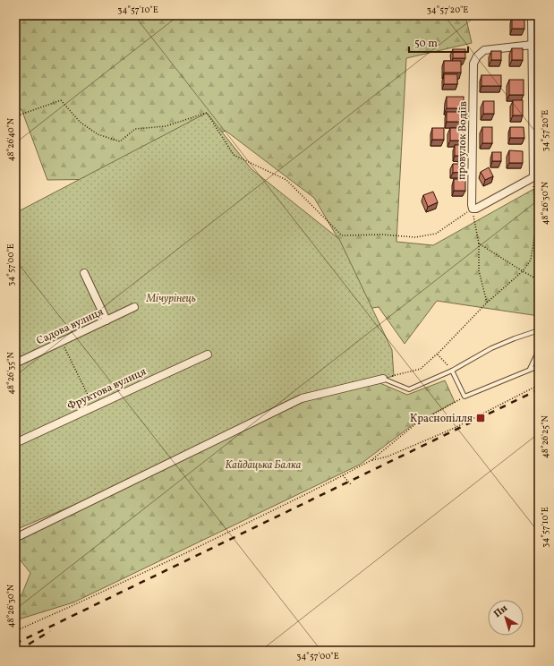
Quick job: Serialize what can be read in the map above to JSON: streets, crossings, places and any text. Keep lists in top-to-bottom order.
{
  "streets": {
    "street": ["провулок Водіїв", "Садова вулиця", "Фруктова вулиця"]
  },
  "parks": ["Мічурінець", "Кайдацька Балка"],
  "places": {
    "transit": ["Краснопілля"]
  },
  "scale_bar": "50 m",
  "north": "top left",
  "coordinates": [
    "34°57'10\"E",
    "34°57'20\"E",
    "48°26'40\"N",
    "48°26'30\"N",
    "34°57'00\"E",
    "48°26'35\"N",
    "48°26'25\"N"
  ]
}
